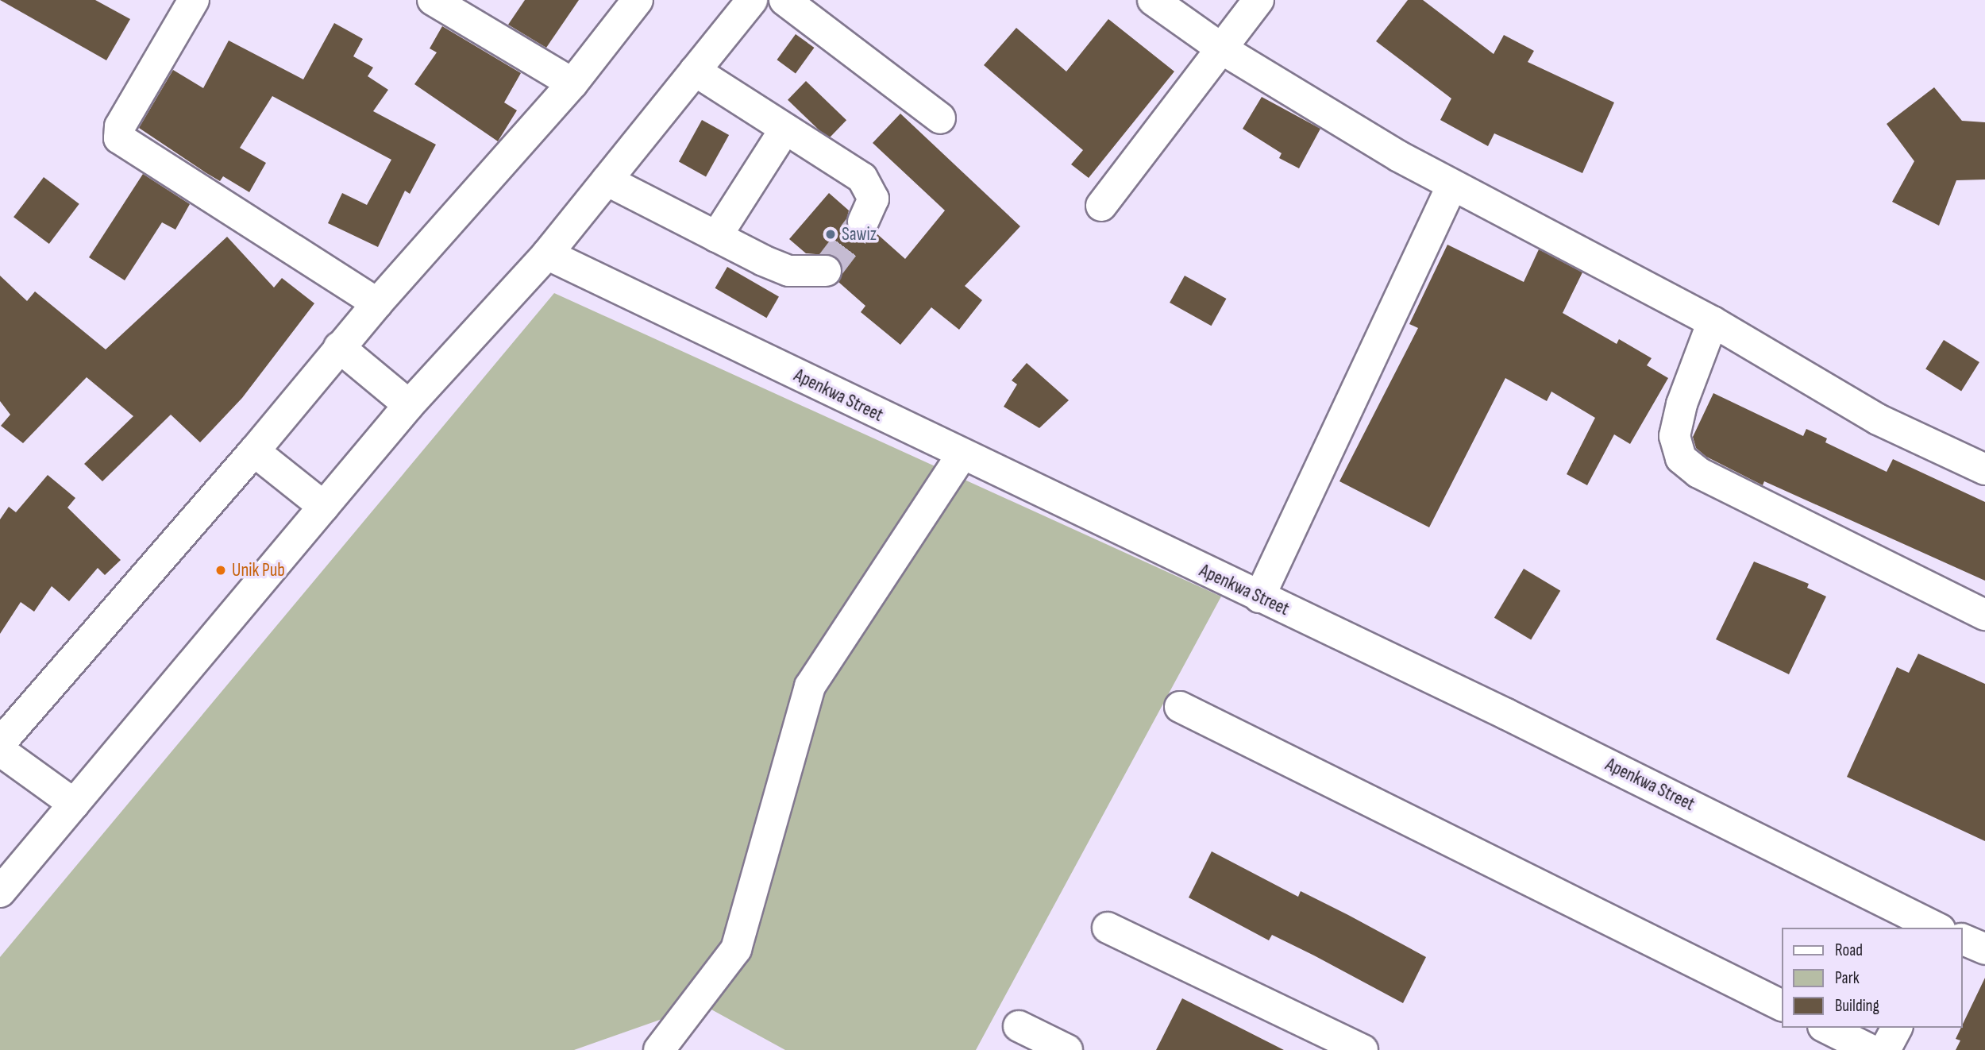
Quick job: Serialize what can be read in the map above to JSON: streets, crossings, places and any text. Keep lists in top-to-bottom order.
{
  "streets": {
    "main road": ["Apenkwa Street"]
  },
  "places": ["Sawiz", "Unik Pub"],
  "legend": ["Road", "Park", "Building"]
}
